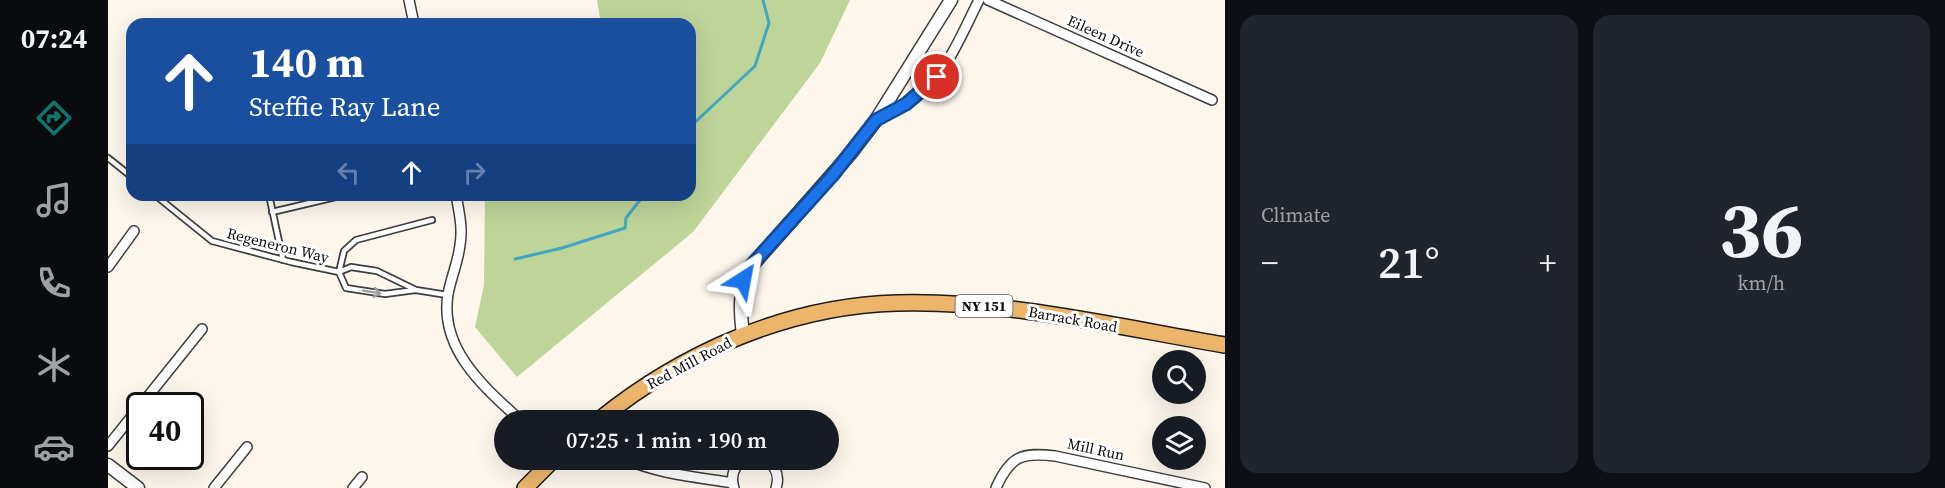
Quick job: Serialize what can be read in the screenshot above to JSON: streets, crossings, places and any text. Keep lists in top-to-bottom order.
{
  "streets": {
    "main road": ["NY 151", "Barrack Road", "Red Mill Road"],
    "street": ["Eileen Drive", "Mill Run"],
    "lane": ["Regeneron Way"]
  },
  "crossings": [
    ["Barrack Road", "Red Mill Road"]
  ],
  "page": {
    "tabs": "07:24",
    "tile": [
      "Climate",
      ["36", "km/h"]
    ],
    "turn": ["140 m", "Steffie Ray Lane"],
    "heat": ["−", "21°", "+"],
    "limit": "40",
    "trip": "07:25 · 1 min · 190 m"
  }
}
